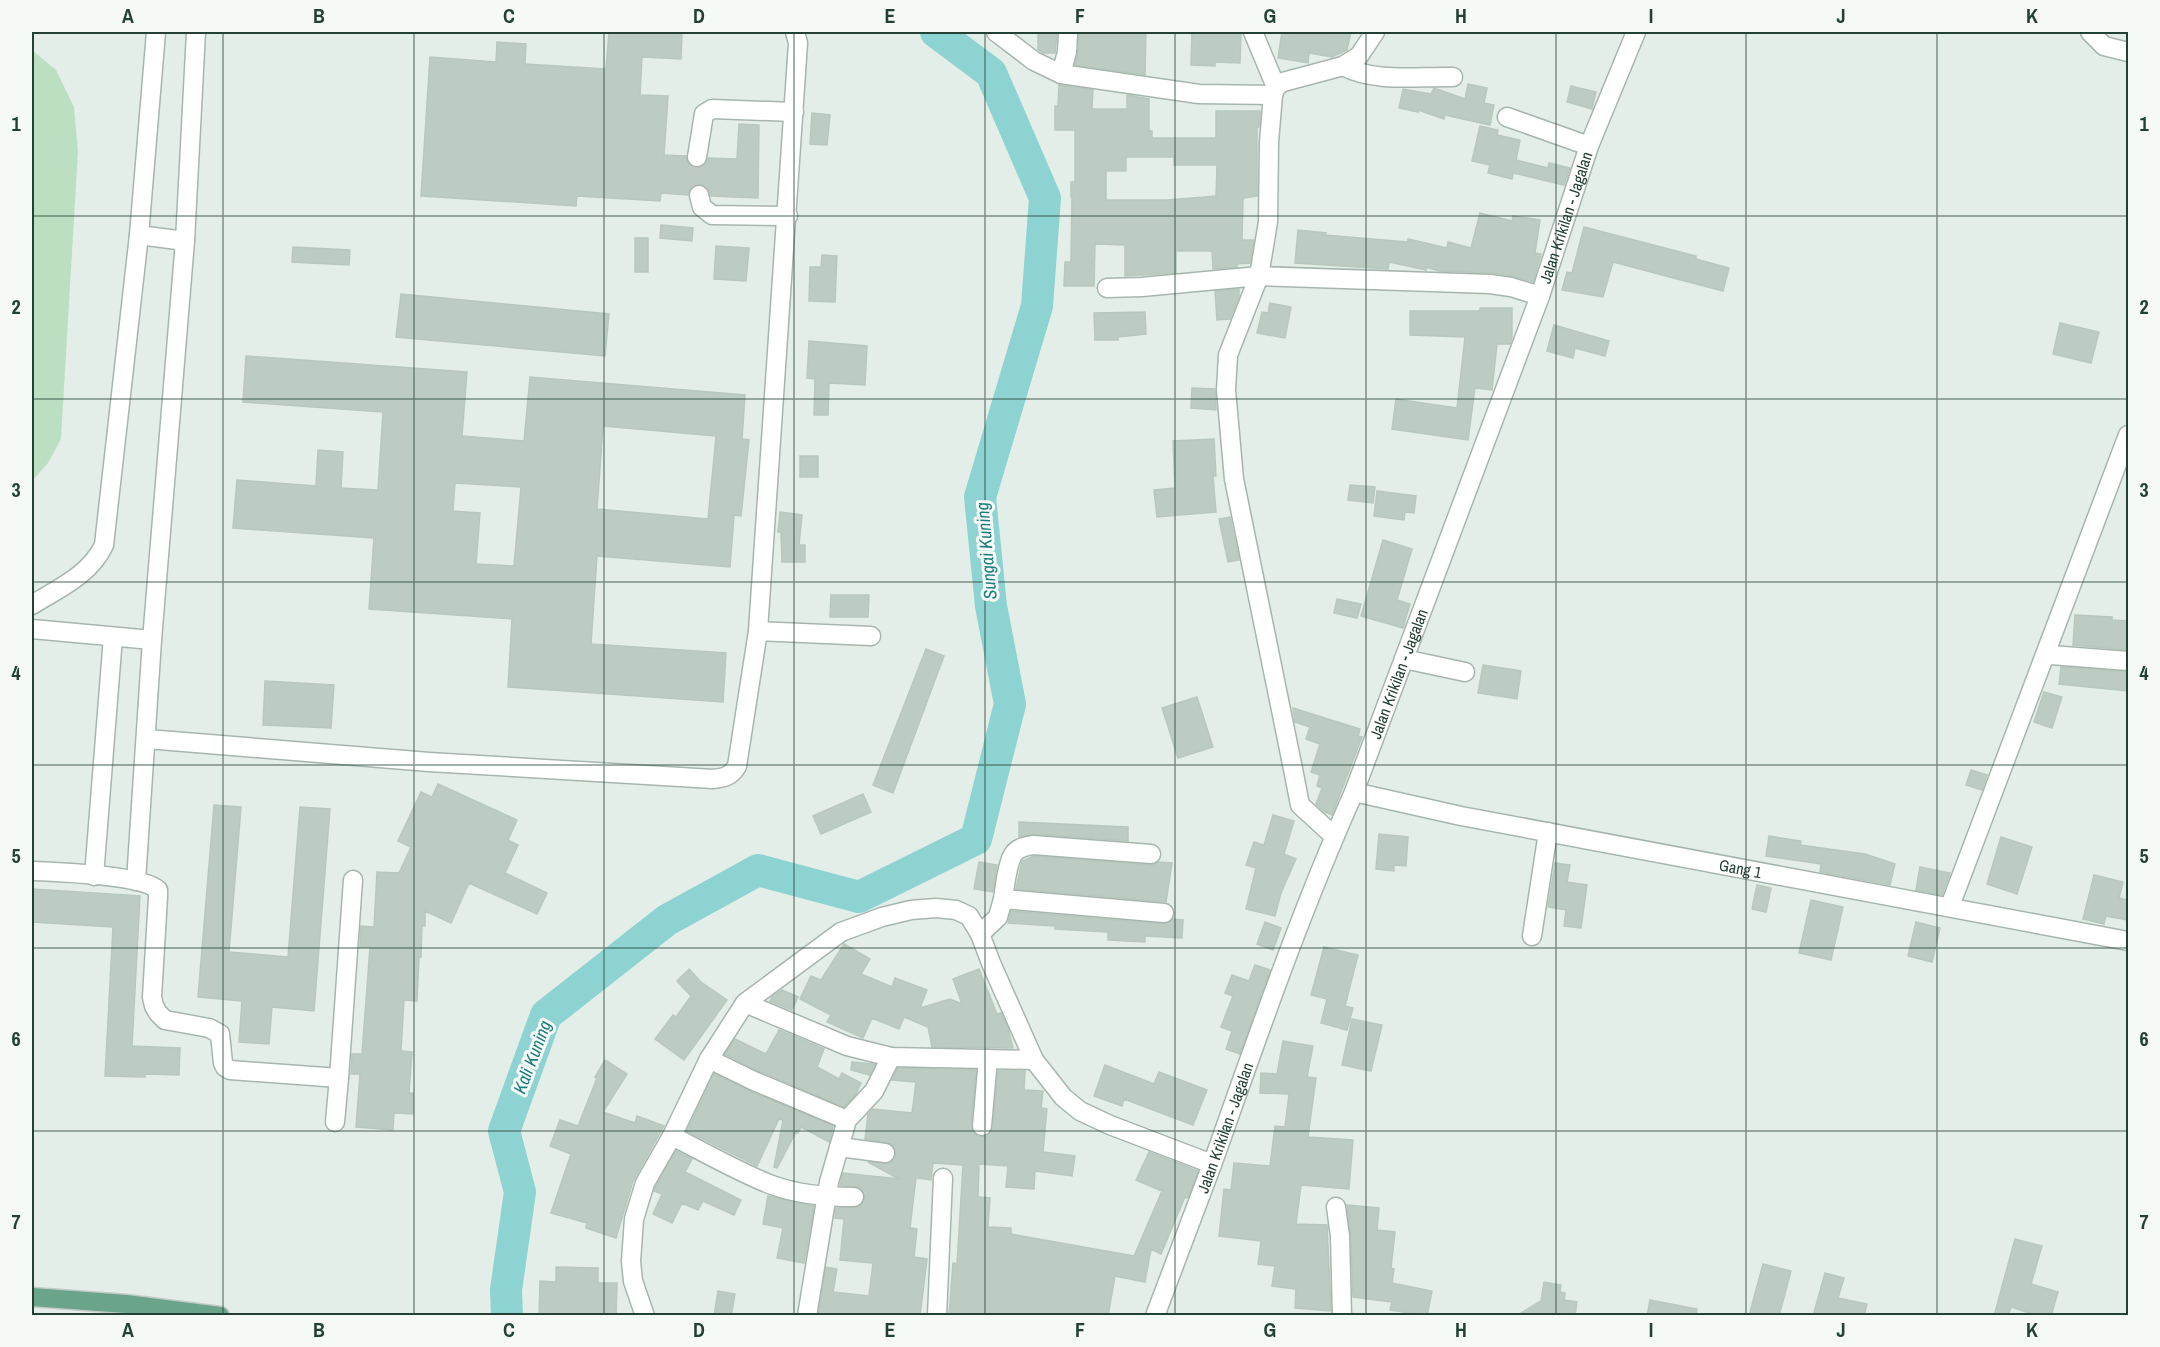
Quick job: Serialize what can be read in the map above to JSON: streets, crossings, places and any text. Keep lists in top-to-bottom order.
{
  "streets": {
    "street": ["Jalan Krikilan - Jagalan", "Gang 1"]
  },
  "crossings": [
    ["Jalan Krikilan - Jagalan", "Gang 1"]
  ],
  "water": ["Sungai Kuning", "Kali Kuning"],
  "grid": {
    "columns": [
      "A",
      "B",
      "C",
      "D",
      "E",
      "F",
      "G",
      "H",
      "I",
      "J",
      "K"
    ],
    "rows": [
      "1",
      "2",
      "3",
      "4",
      "5",
      "6",
      "7"
    ]
  }
}
